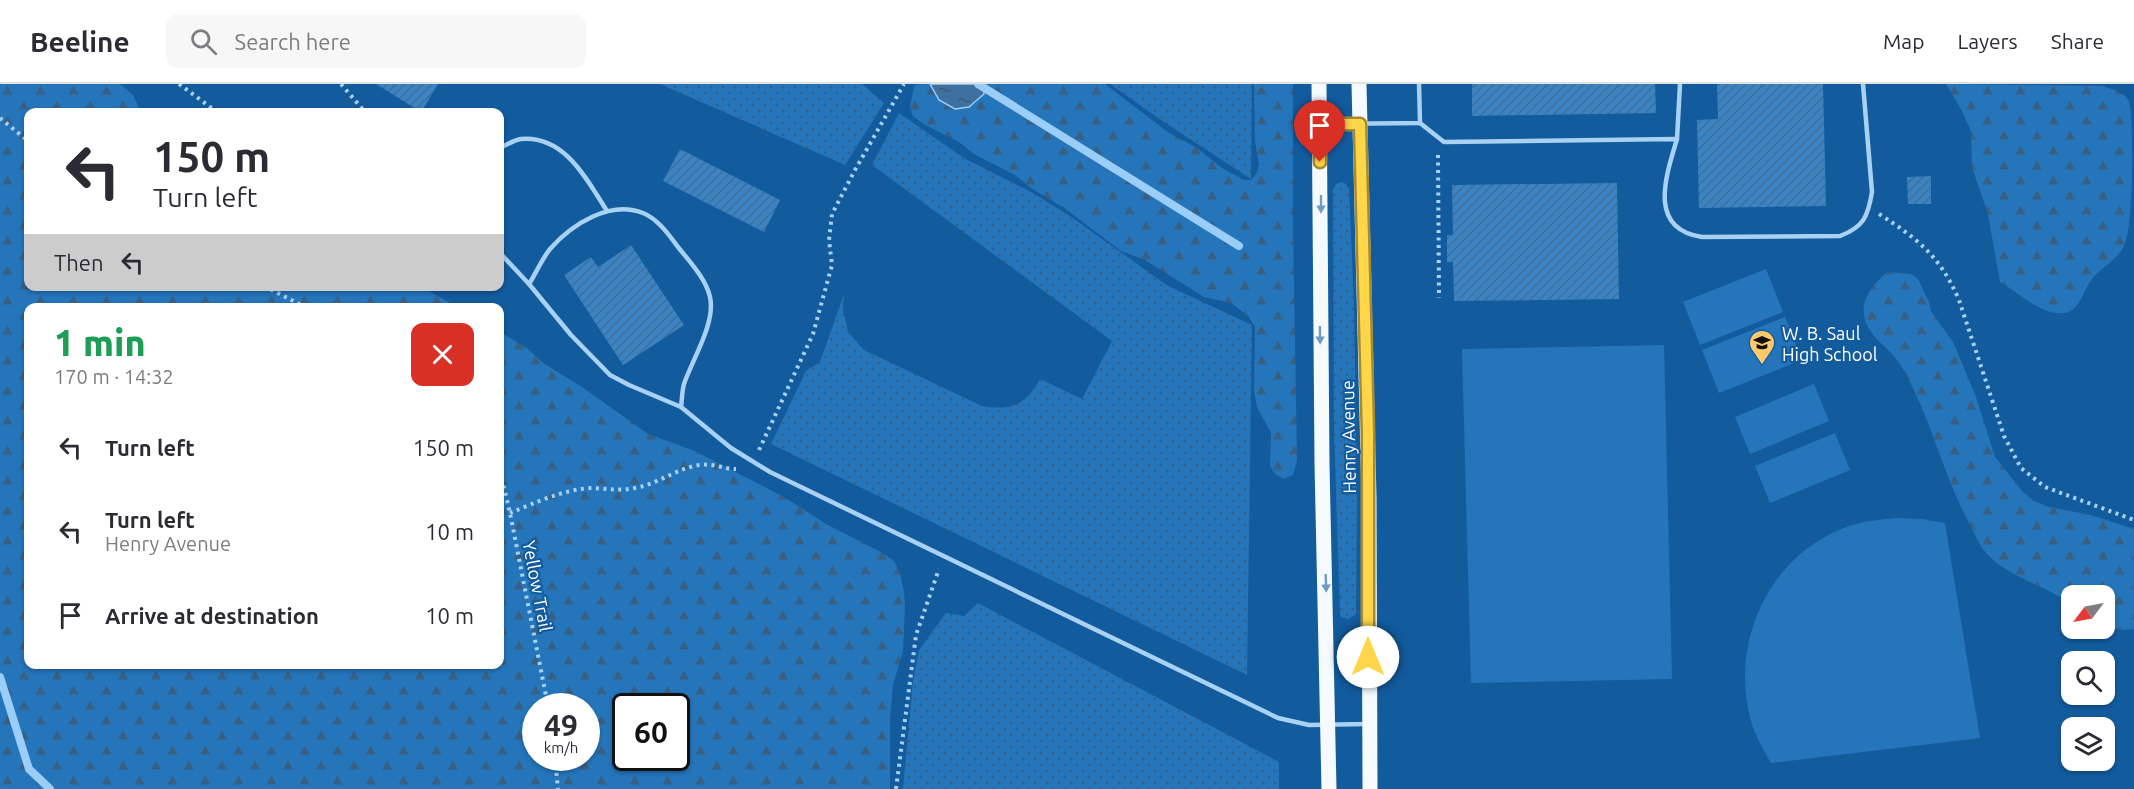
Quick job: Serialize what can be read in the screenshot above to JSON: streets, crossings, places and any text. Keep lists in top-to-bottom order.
{
  "streets": {
    "main road": ["Henry Avenue"],
    "path": ["Yellow Trail"]
  },
  "places": {
    "school or university": ["W. B. Saul High School"]
  },
  "north": "bottom left",
  "page": {
    "header": "Beeline",
    "search": "Search here",
    "nav": ["Map", "Layers", "Share"],
    "turn": ["150 m", "Turn left"],
    "then": "Then",
    "heading": ["1 min", "170 m · 14:32"],
    "list": [
      {
        "name": "Turn left",
        "value": "150 m"
      },
      {
        "name": "Turn left",
        "note": "Henry Avenue",
        "value": "10 m"
      },
      {
        "name": "Arrive at destination",
        "value": "10 m"
      }
    ],
    "speed": "49 km/h",
    "limit": "60"
  }
}
